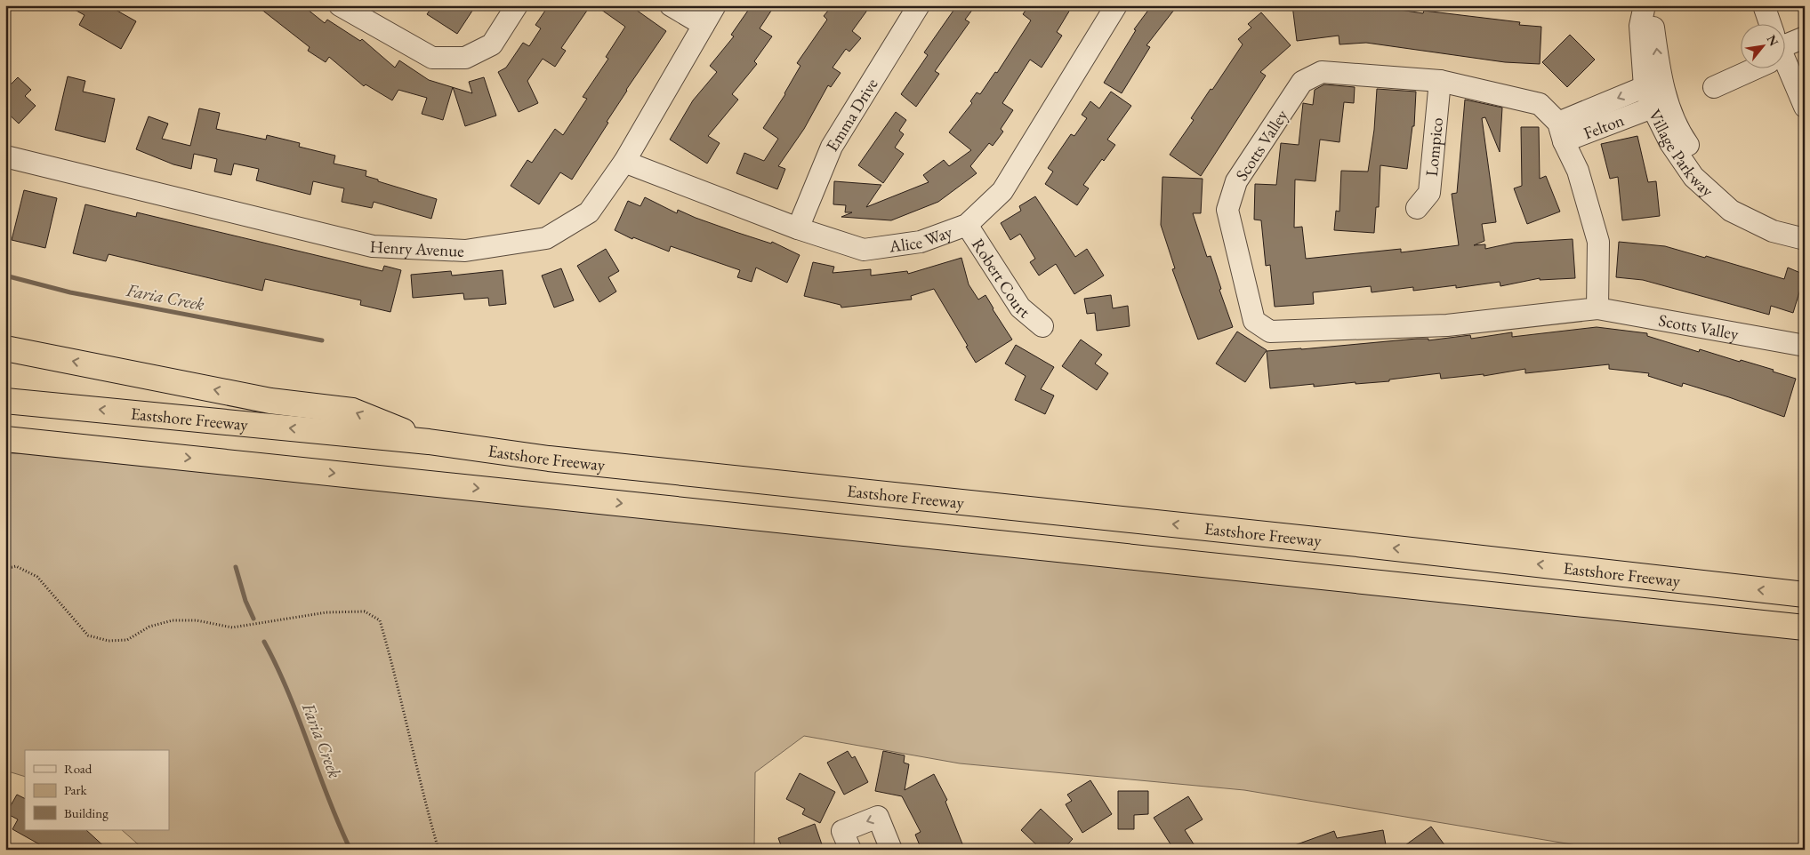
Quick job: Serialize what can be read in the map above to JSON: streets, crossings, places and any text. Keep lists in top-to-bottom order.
{
  "streets": {
    "highway": ["Eastshore Freeway"],
    "street": [
      "Emma Drive",
      "Felton",
      "Scotts Valley",
      "Lompico",
      "Village Parkway",
      "Alice Way",
      "Henry Avenue",
      "Robert Court"
    ]
  },
  "crossings": [
    ["Emma Drive", "Alice Way"],
    ["Felton", "Scotts Valley"],
    ["Felton", "Village Parkway"],
    ["Scotts Valley", "Lompico"],
    ["Alice Way", "Henry Avenue"],
    ["Alice Way", "Robert Court"]
  ],
  "water": ["Faria Creek"],
  "legend": ["Road", "Park", "Building"],
  "north": "top right"
}
